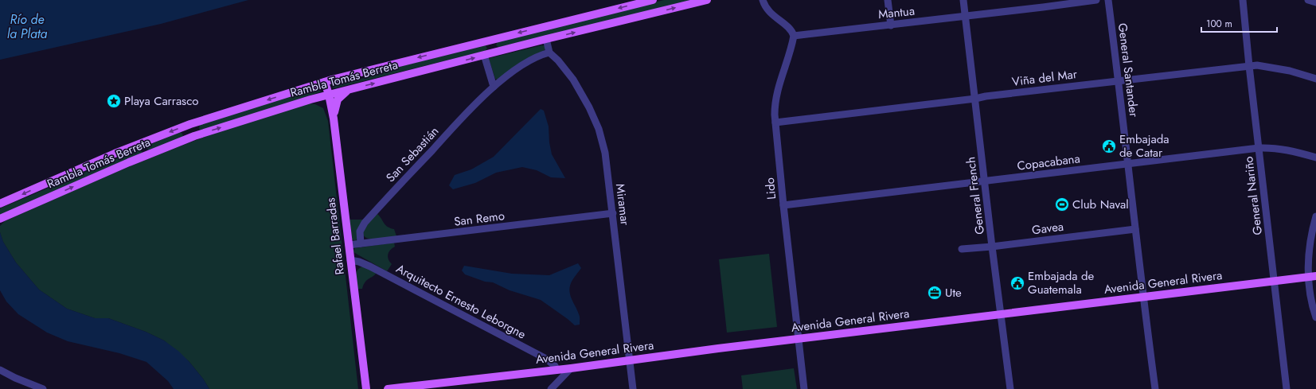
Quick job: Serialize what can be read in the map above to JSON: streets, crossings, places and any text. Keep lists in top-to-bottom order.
{
  "streets": {
    "main road": ["Rambla Tomás Berreta", "Rafael Barradas", "Avenida General Rivera"],
    "street": [
      "Mantua",
      "General Santander",
      "Viña del Mar",
      "San Sebastián",
      "Copacabana",
      "Lido",
      "General French",
      "General Nariño",
      "Miramar",
      "San Remo",
      "Gavea",
      "Arquitecto Ernesto Leborgne"
    ]
  },
  "crossings": [
    ["Mantua", "Lido"],
    ["Mantua", "General French"],
    ["General Santander", "Viña del Mar"],
    ["General Santander", "Copacabana"],
    ["General Santander", "Gavea"],
    ["General Santander", "Avenida General Rivera"],
    ["Viña del Mar", "Lido"],
    ["Viña del Mar", "General French"],
    ["Viña del Mar", "General Nariño"],
    ["Rambla Tomás Berreta", "Rafael Barradas"],
    ["San Sebastián", "Miramar"],
    ["San Sebastián", "San Remo"],
    ["Copacabana", "Lido"],
    ["Copacabana", "General French"],
    ["Copacabana", "General Nariño"],
    ["Lido", "Avenida General Rivera"],
    ["General French", "Gavea"],
    ["General French", "Avenida General Rivera"],
    ["General Nariño", "Avenida General Rivera"],
    ["Miramar", "San Remo"],
    ["Miramar", "Avenida General Rivera"],
    ["San Remo", "Rafael Barradas"],
    ["Rafael Barradas", "Arquitecto Ernesto Leborgne"],
    ["Avenida General Rivera", "Arquitecto Ernesto Leborgne"]
  ],
  "water": ["Río de la Plata"],
  "places": {
    "place": ["Playa Carrasco"],
    "public building": ["Embajada de Catar", "Embajada de Guatemala"],
    "sports": ["Club Naval"],
    "office": ["Ute"]
  },
  "scale_bar": "100 m"
}
